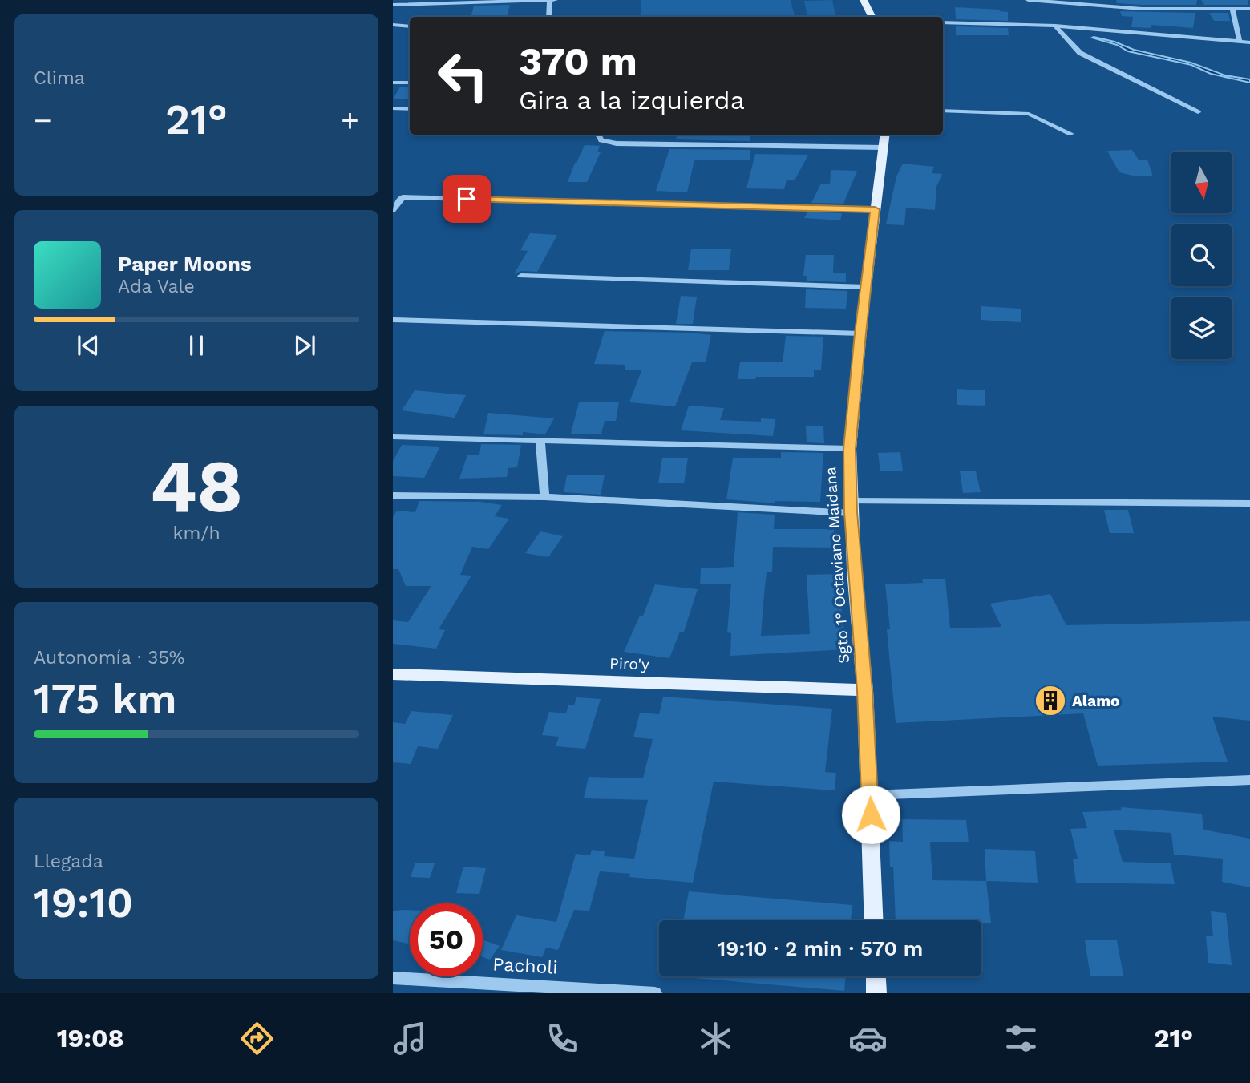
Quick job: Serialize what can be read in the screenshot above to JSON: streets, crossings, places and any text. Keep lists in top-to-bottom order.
{
  "streets": {
    "main road": ["Sgto 1° Octaviano Maidana", "Piro'y"],
    "street": ["Pacholi"]
  },
  "crossings": [
    ["Sgto 1° Octaviano Maidana", "Piro'y"]
  ],
  "places": {
    "building": ["Alamo"]
  },
  "north": "bottom",
  "page": {
    "tile": [
      "Clima",
      ["48", "km/h"],
      ["Autonomía · 35%", "175 km"],
      ["Llegada", "19:10"]
    ],
    "turn": ["370 m", "Gira a la izquierda"],
    "heat": ["−", "21°", "+"],
    "song": ["Paper Moons", "Ada Vale"],
    "limit": "50",
    "trip": "19:10 · 2 min · 570 m",
    "tabs": ["19:08", "21°"]
  }
}
